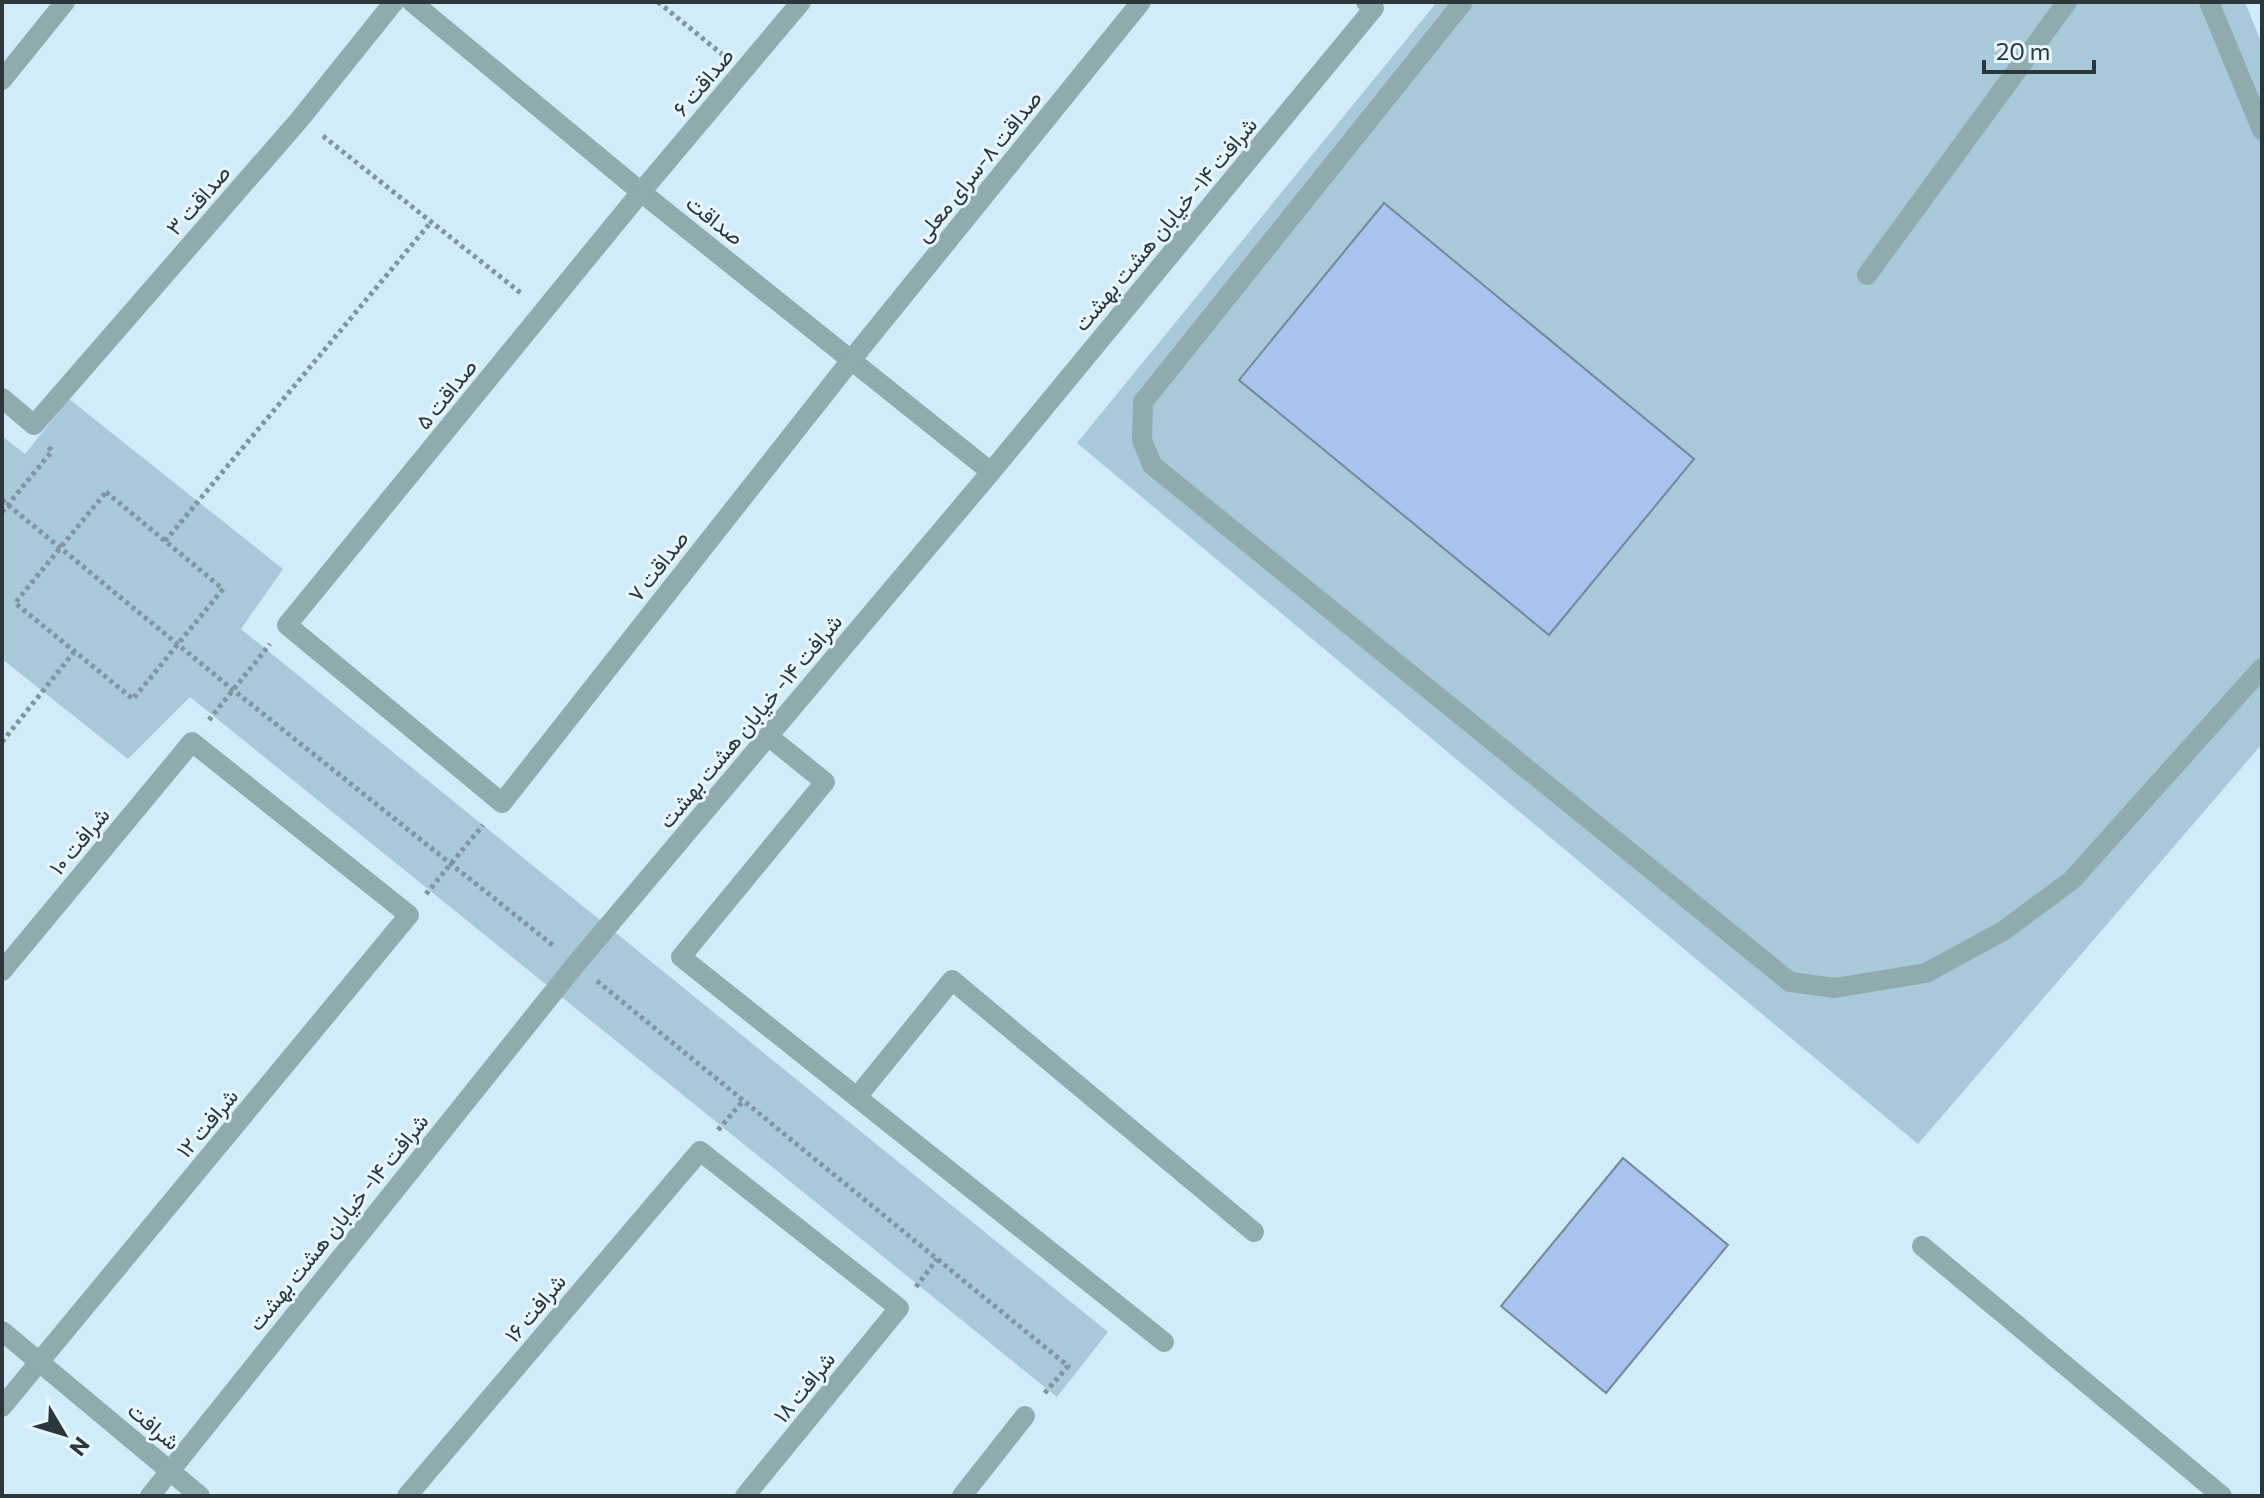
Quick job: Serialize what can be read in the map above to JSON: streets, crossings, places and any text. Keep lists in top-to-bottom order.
{
  "streets": {
    "street": [
      "صداقت ۶",
      "صداقت ۸-سرای معلی",
      "صداقت ۳",
      "صداقت",
      "شرافت ۱۴- خیابان هشت بهشت",
      "صداقت ۵",
      "صداقت ۷",
      "شرافت ۱۰",
      "شرافت ۱۲",
      "شرافت ۱۶",
      "شرافت ۱۸",
      "شرافت"
    ]
  },
  "crossings": [
    ["صداقت ۶", "صداقت"],
    ["صداقت ۶", "صداقت ۵"],
    ["صداقت ۸-سرای معلی", "صداقت"],
    ["صداقت ۸-سرای معلی", "صداقت ۷"],
    ["صداقت", "شرافت ۱۴- خیابان هشت بهشت"],
    ["صداقت", "صداقت ۵"],
    ["صداقت", "صداقت ۷"],
    ["شرافت ۱۴- خیابان هشت بهشت", "شرافت"],
    ["شرافت ۱۲", "شرافت"],
    ["شرافت ۱۶", "شرافت ۱۸"]
  ],
  "scale_bar": "20 m",
  "north": "bottom right"
}
